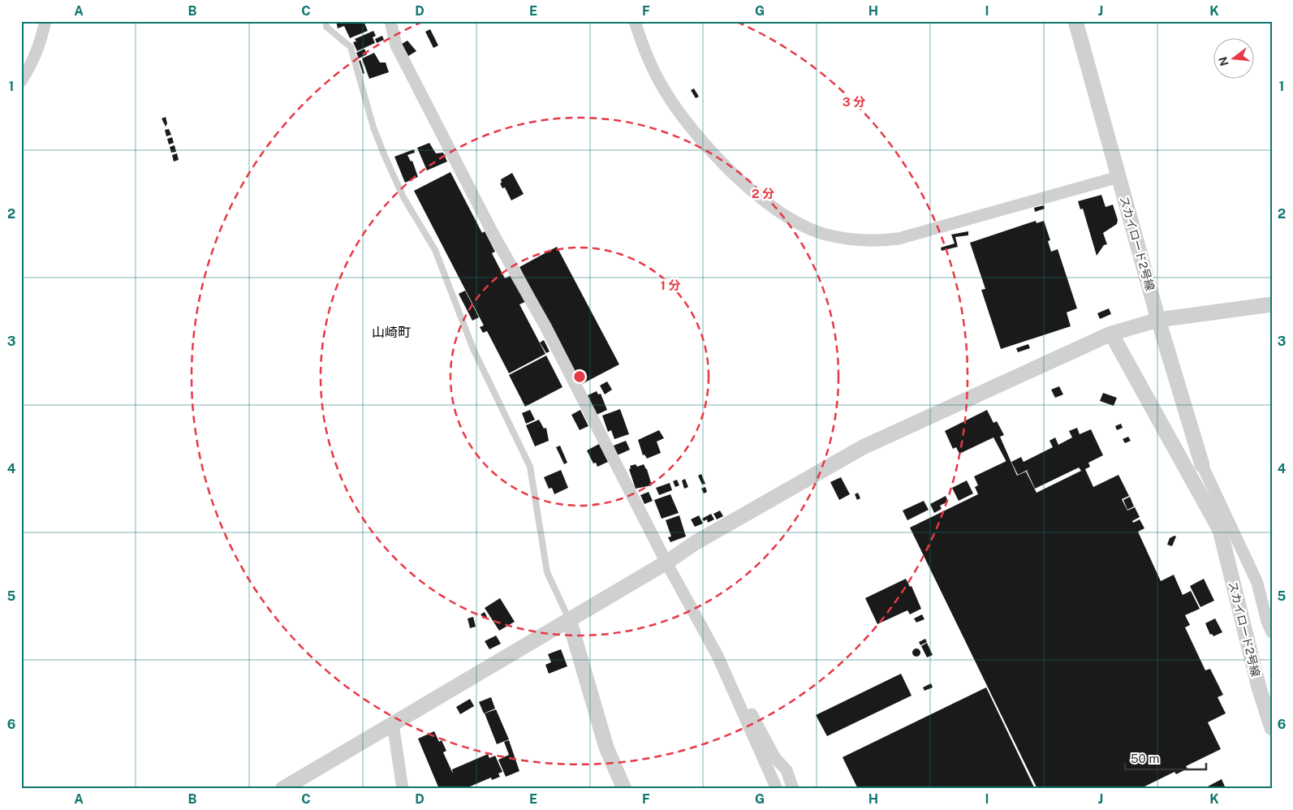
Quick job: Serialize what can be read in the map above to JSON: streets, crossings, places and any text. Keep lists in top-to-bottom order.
{
  "streets": {
    "street": ["スカイロード2号線"]
  },
  "districts": ["山崎町"],
  "scale_bar": "50 m",
  "north": "left",
  "grid": {
    "columns": [
      "A",
      "B",
      "C",
      "D",
      "E",
      "F",
      "G",
      "H",
      "I",
      "J",
      "K"
    ],
    "rows": [
      "1",
      "2",
      "3",
      "4",
      "5",
      "6"
    ]
  },
  "rings": ["3 分", "2 分", "1 分"]
}
